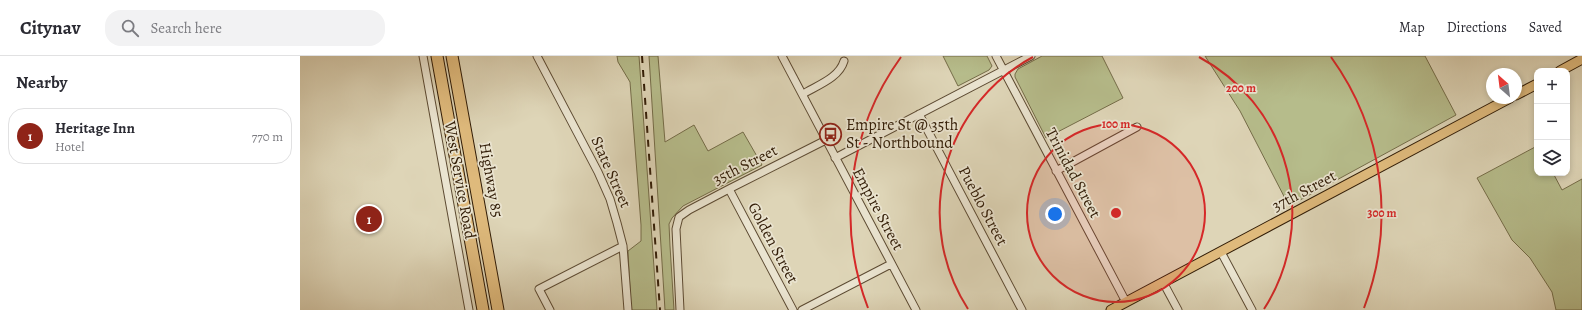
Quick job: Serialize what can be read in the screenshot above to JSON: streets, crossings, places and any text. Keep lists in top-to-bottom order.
{
  "streets": {
    "highway": ["Highway 85"],
    "main road": ["37th Street"],
    "street": [
      "35th Street",
      "State Street",
      "Trinidad Street",
      "West Service Road",
      "Pueblo Street",
      "Empire Street",
      "Golden Street"
    ]
  },
  "crossings": [
    ["35th Street", "Empire Street"],
    ["35th Street", "Golden Street"],
    ["Trinidad Street", "37th Street"]
  ],
  "places": {
    "bus stop": ["Empire St @ 35th St - Northbound"]
  },
  "north": "top left",
  "page": {
    "header": "Citynav",
    "search": "Search here",
    "nav": ["Map", "Directions", "Saved"],
    "heading": "Nearby",
    "map_buttons": ["+", "−"],
    "list": [
      {
        "mark": "1",
        "name": "Heritage Inn",
        "note": "Hotel",
        "value": "770 m"
      }
    ],
    "pins": "1"
  },
  "rings": ["200 m", "100 m", "300 m"]
}
